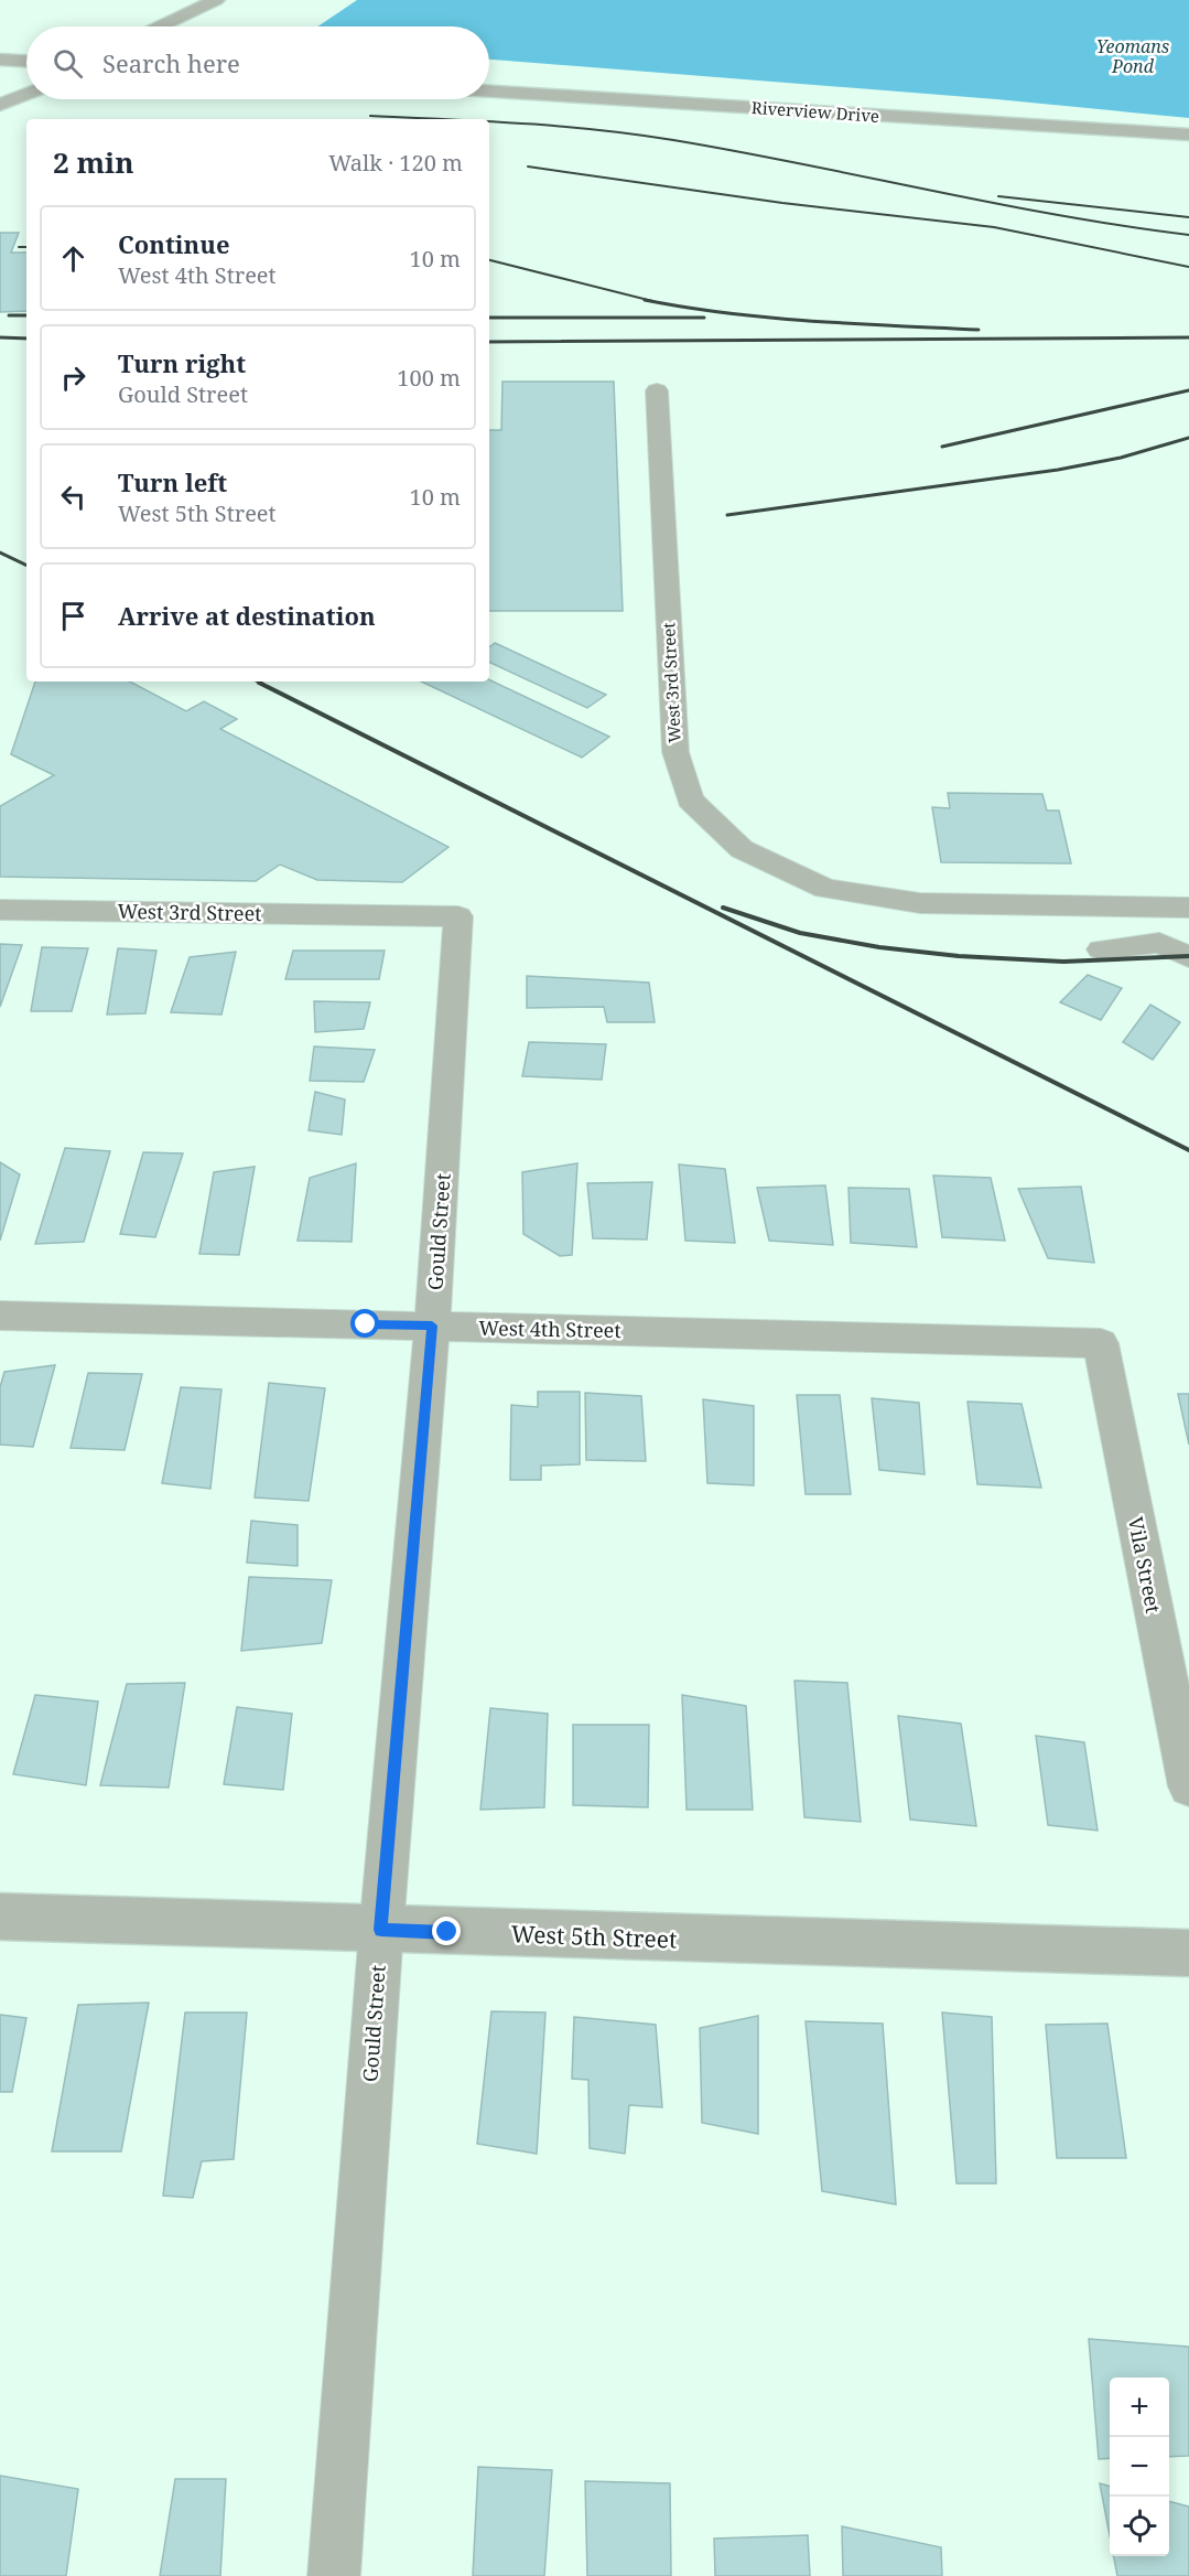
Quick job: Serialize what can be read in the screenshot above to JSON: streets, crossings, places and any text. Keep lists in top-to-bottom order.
{
  "streets": {
    "street": [
      "Riverview Drive",
      "West 3rd Street",
      "Gould Street",
      "West 4th Street",
      "Vila Street",
      "West 5th Street"
    ]
  },
  "crossings": [
    ["West 3rd Street", "Gould Street"],
    ["Gould Street", "West 4th Street"],
    ["Gould Street", "West 5th Street"],
    ["West 4th Street", "Vila Street"]
  ],
  "water": ["Yeomans Pond"],
  "page": {
    "search": "Search here",
    "heading": ["2 min", "Walk · 120 m"],
    "list": [
      ["Continue", "West 4th Street", "10 m"],
      ["Turn right", "Gould Street", "100 m"],
      ["Turn left", "West 5th Street", "10 m"],
      "Arrive at destination"
    ],
    "map_buttons": ["+", "−"]
  }
}
